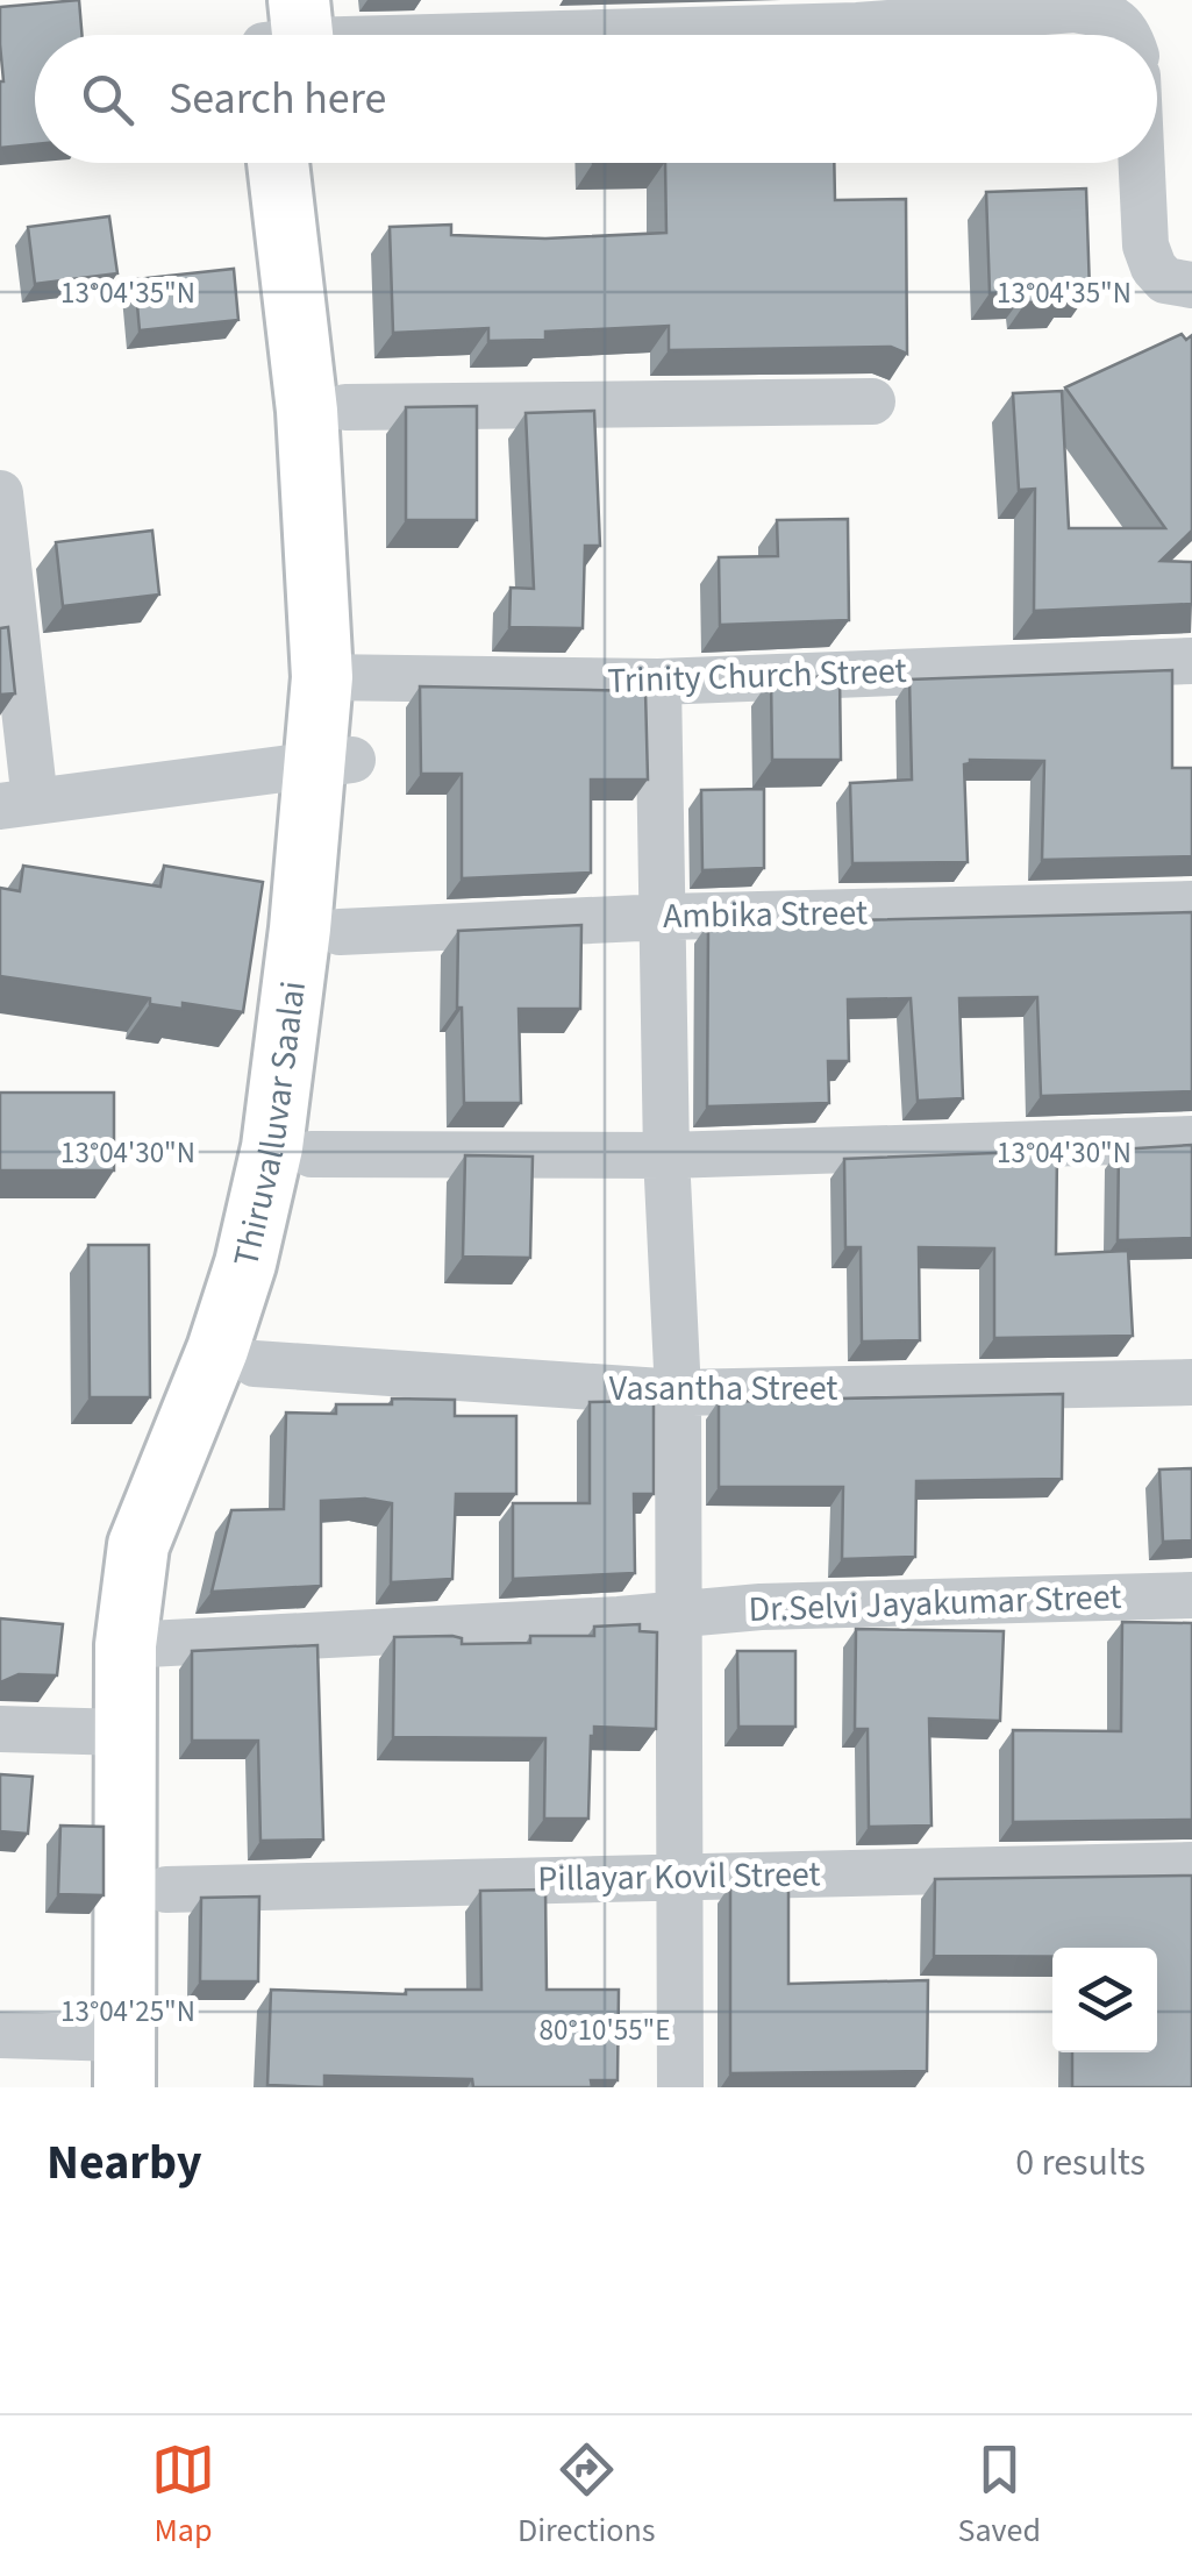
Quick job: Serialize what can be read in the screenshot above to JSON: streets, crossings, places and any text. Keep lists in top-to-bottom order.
{
  "streets": {
    "main road": ["Thiruvalluvar Saalai"],
    "street": [
      "Trinity Church Street",
      "Ambika Street",
      "Vasantha Street",
      "Dr.Selvi Jayakumar Street",
      "Pillayar Kovil Street"
    ]
  },
  "crossings": [
    ["Trinity Church Street", "Thiruvalluvar Saalai"],
    ["Ambika Street", "Thiruvalluvar Saalai"],
    ["Thiruvalluvar Saalai", "Vasantha Street"],
    ["Thiruvalluvar Saalai", "Dr.Selvi Jayakumar Street"],
    ["Thiruvalluvar Saalai", "Pillayar Kovil Street"]
  ],
  "page": {
    "search": "Search here",
    "heading": ["Nearby", "0 results"],
    "nav": ["Map", "Directions", "Saved"]
  },
  "coordinates": [
    "13°04'35\"N",
    "13°04'30\"N",
    "13°04'25\"N",
    "80°10'55\"E"
  ]
}
